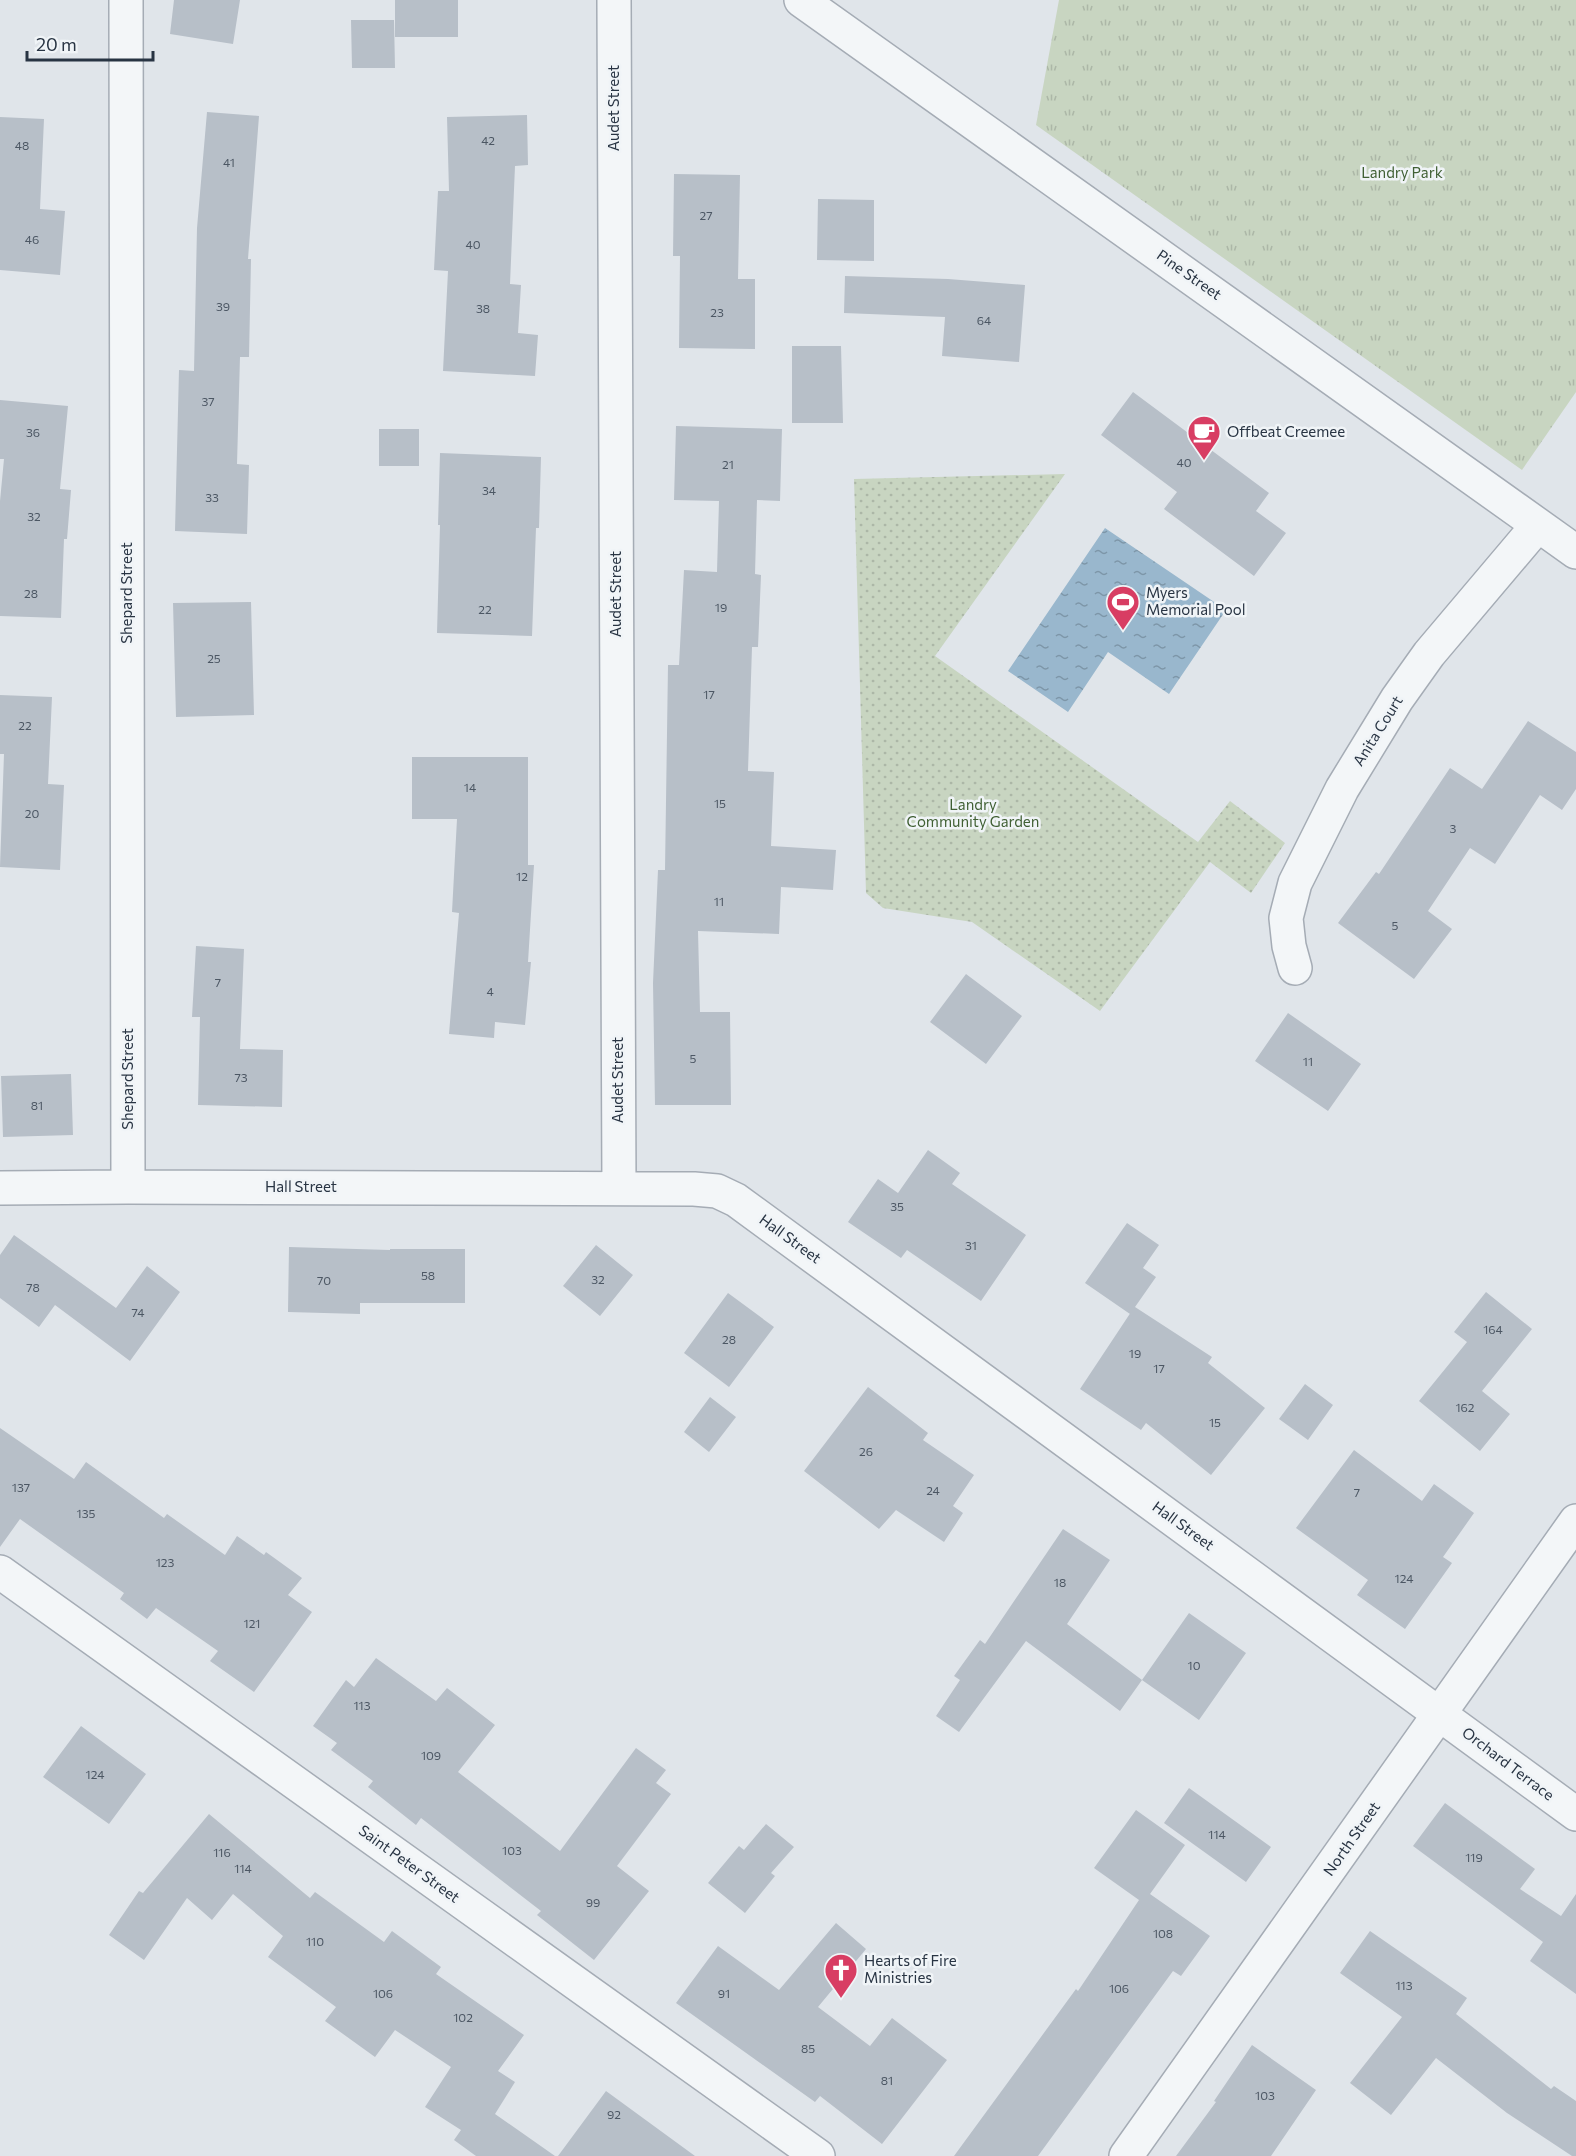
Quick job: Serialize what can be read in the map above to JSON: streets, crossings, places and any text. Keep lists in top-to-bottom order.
{
  "streets": {
    "street": [
      "Audet Street",
      "Pine Street",
      "Shepard Street",
      "Anita Court",
      "Hall Street",
      "Orchard Terrace",
      "North Street",
      "Saint Peter Street"
    ]
  },
  "crossings": [
    ["Audet Street", "Hall Street"],
    ["Pine Street", "Anita Court"],
    ["Shepard Street", "Hall Street"],
    ["Hall Street", "Orchard Terrace"],
    ["Hall Street", "North Street"],
    ["Orchard Terrace", "North Street"]
  ],
  "parks": ["Landry Park", "Landry Community Garden"],
  "places": {
    "cafe": ["Offbeat Creemee"],
    "sports": ["Myers Memorial Pool"],
    "church": ["Hearts of Fire Ministries"]
  },
  "house_numbers": [
    "42",
    "48",
    "41",
    "27",
    "46",
    "40",
    "39",
    "38",
    "23",
    "64",
    "37",
    "36",
    "40",
    "21",
    "34",
    "33",
    "32",
    "28",
    "19",
    "22",
    "25",
    "17",
    "22",
    "14",
    "15",
    "20",
    "3",
    "12",
    "11",
    "5",
    "7",
    "4",
    "5",
    "11",
    "73",
    "81",
    "35",
    "31",
    "58",
    "32",
    "70",
    "78",
    "74",
    "164",
    "28",
    "19",
    "17",
    "162",
    "15",
    "26",
    "137",
    "24",
    "7",
    "135",
    "123",
    "124",
    "18",
    "121",
    "10",
    "113",
    "109",
    "124",
    "114",
    "103",
    "116",
    "119",
    "114",
    "99",
    "108",
    "110",
    "113",
    "106",
    "106",
    "91",
    "102",
    "85",
    "81",
    "103",
    "92"
  ],
  "scale_bar": "20 m"
}
